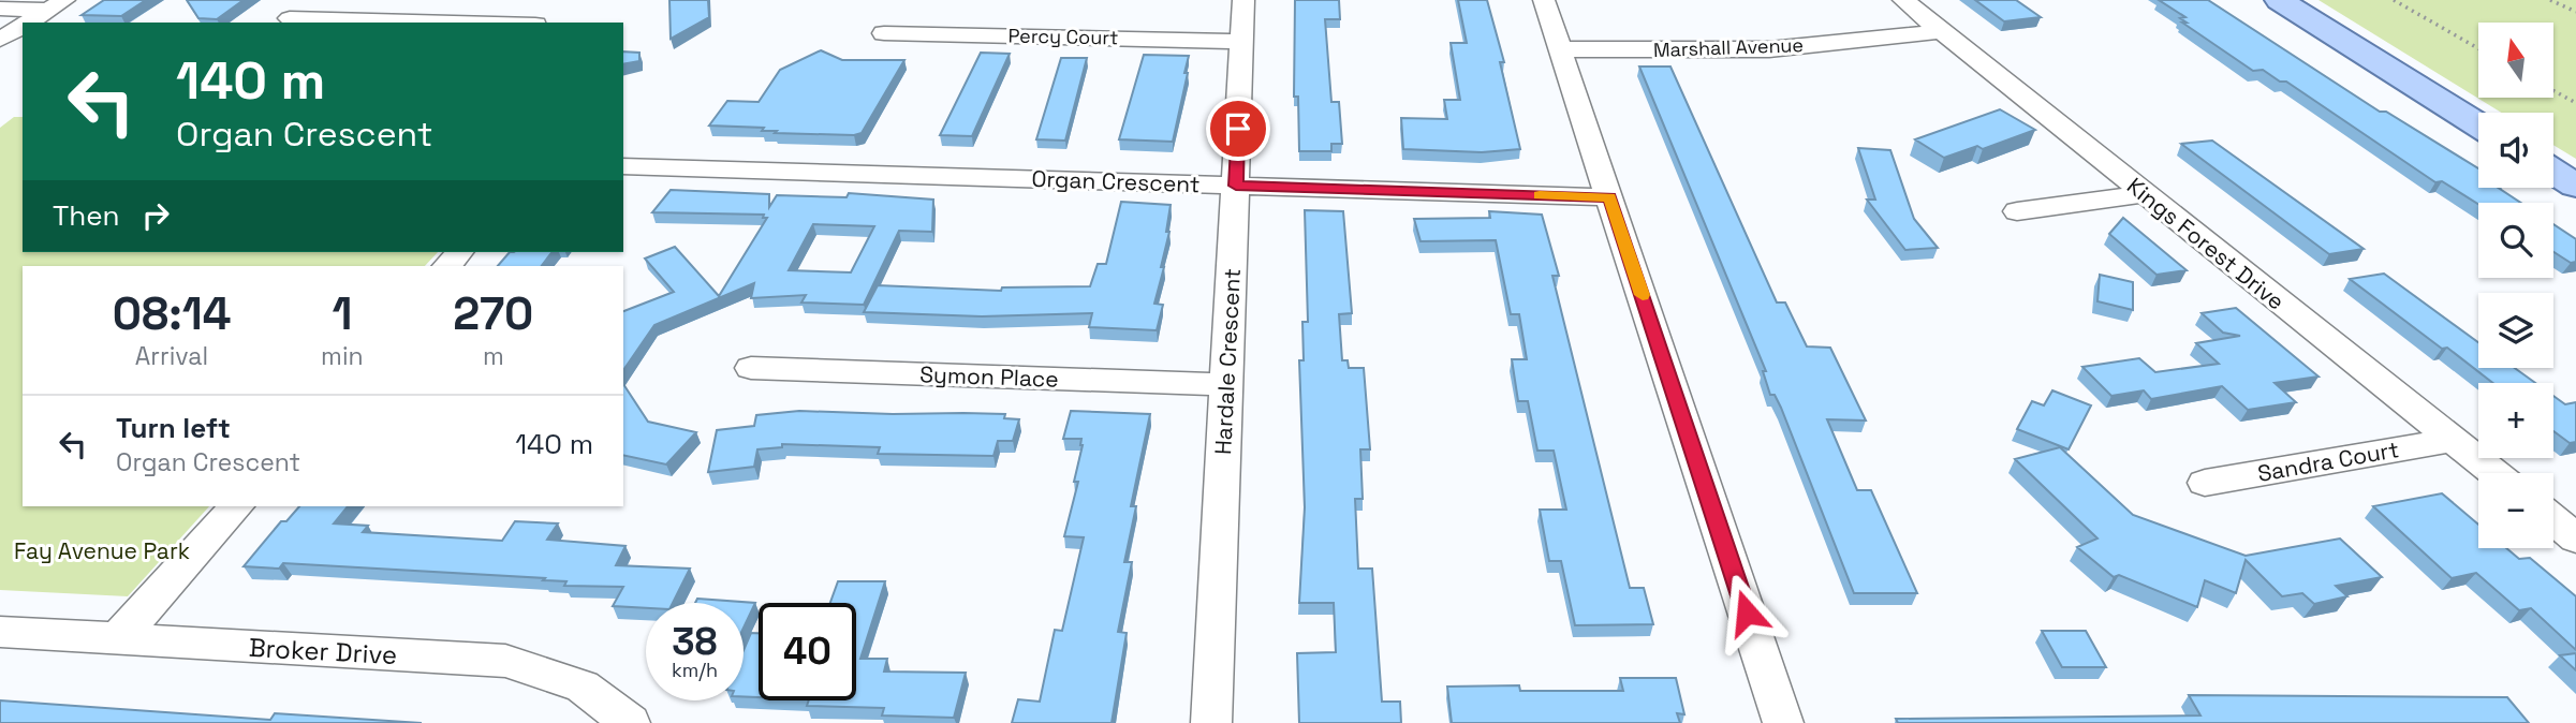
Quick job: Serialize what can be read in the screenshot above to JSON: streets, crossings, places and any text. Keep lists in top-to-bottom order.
{
  "streets": {
    "street": [
      "Percy Court",
      "Marshall Avenue",
      "Organ Crescent",
      "Kings Forest Drive",
      "Hardale Crescent",
      "Symon Place",
      "Sandra Court",
      "Broker Drive"
    ]
  },
  "crossings": [
    ["Percy Court", "Hardale Crescent"],
    ["Marshall Avenue", "Kings Forest Drive"],
    ["Organ Crescent", "Hardale Crescent"],
    ["Kings Forest Drive", "Sandra Court"],
    ["Hardale Crescent", "Symon Place"]
  ],
  "parks": ["Fay Avenue Park"],
  "north": "top",
  "page": {
    "map_buttons": ["+", "−"],
    "turn": ["140 m", "Organ Crescent"],
    "then": "Then",
    "eta": [
      "08:14",
      "Arrival",
      "1",
      "min",
      "270",
      "m"
    ],
    "list": [
      {
        "name": "Turn left",
        "note": "Organ Crescent",
        "value": "140 m"
      }
    ],
    "speed": "38 km/h",
    "limit": "40"
  }
}
